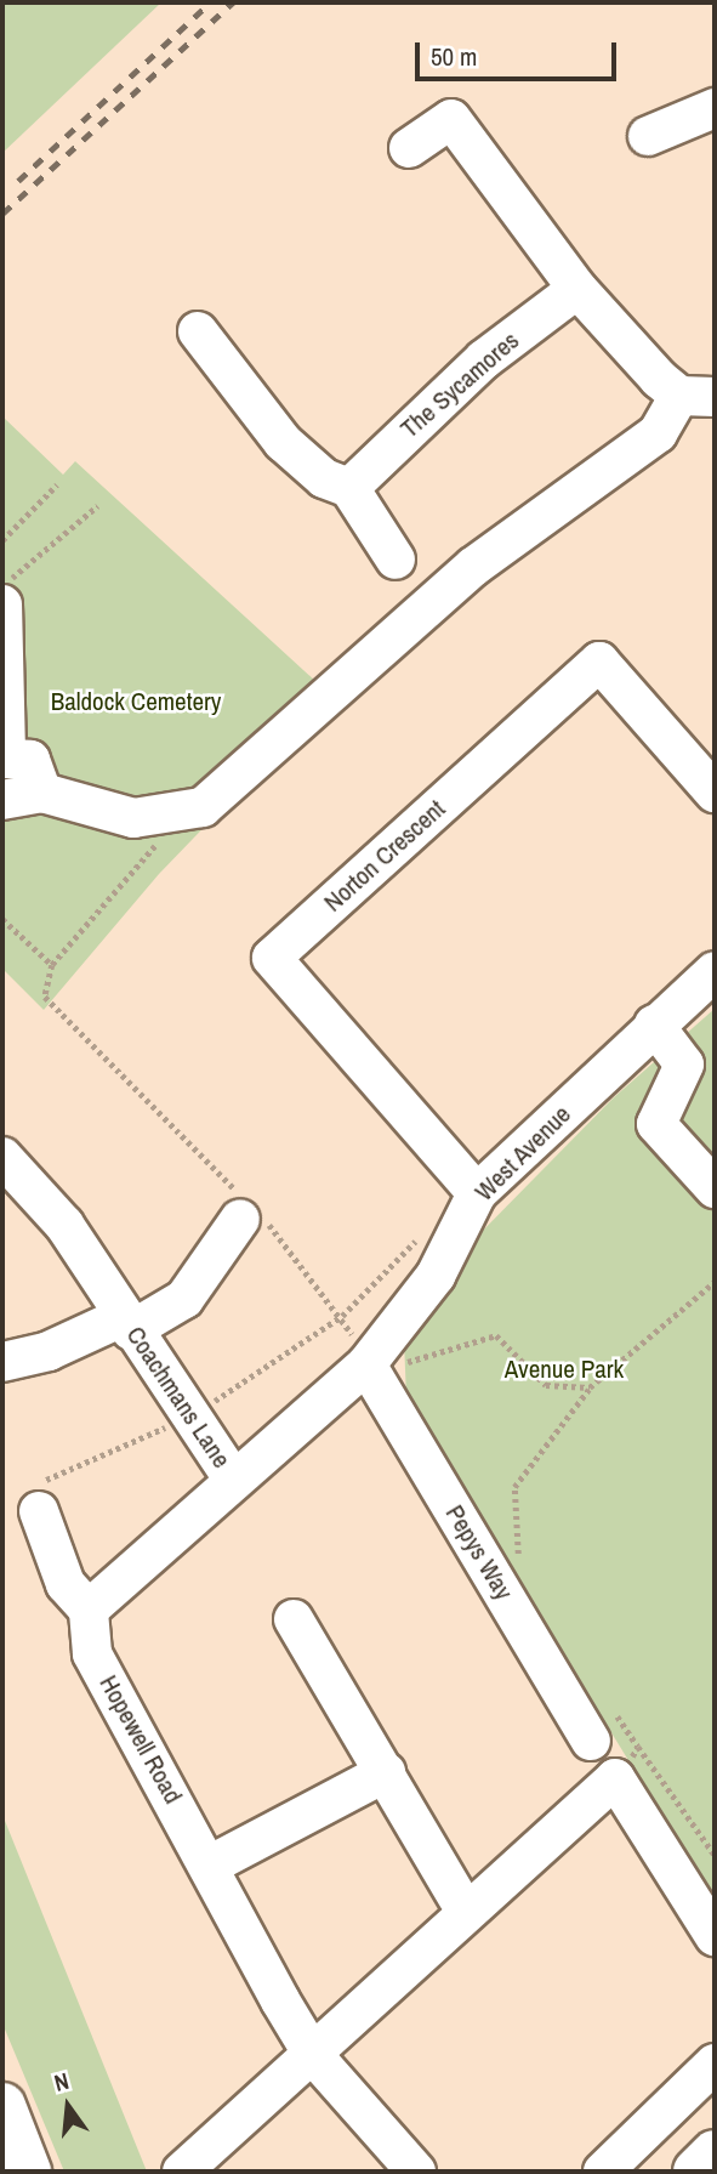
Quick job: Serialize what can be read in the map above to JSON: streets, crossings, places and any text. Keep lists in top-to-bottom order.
{
  "streets": {
    "street": [
      "The Sycamores",
      "Norton Crescent",
      "West Avenue",
      "Coachmans Lane",
      "Pepys Way",
      "Hopewell Road"
    ]
  },
  "crossings": [
    ["Norton Crescent", "West Avenue"],
    ["West Avenue", "Pepys Way"]
  ],
  "parks": ["Baldock Cemetery", "Avenue Park"],
  "scale_bar": "50 m",
  "north": "top"
}
